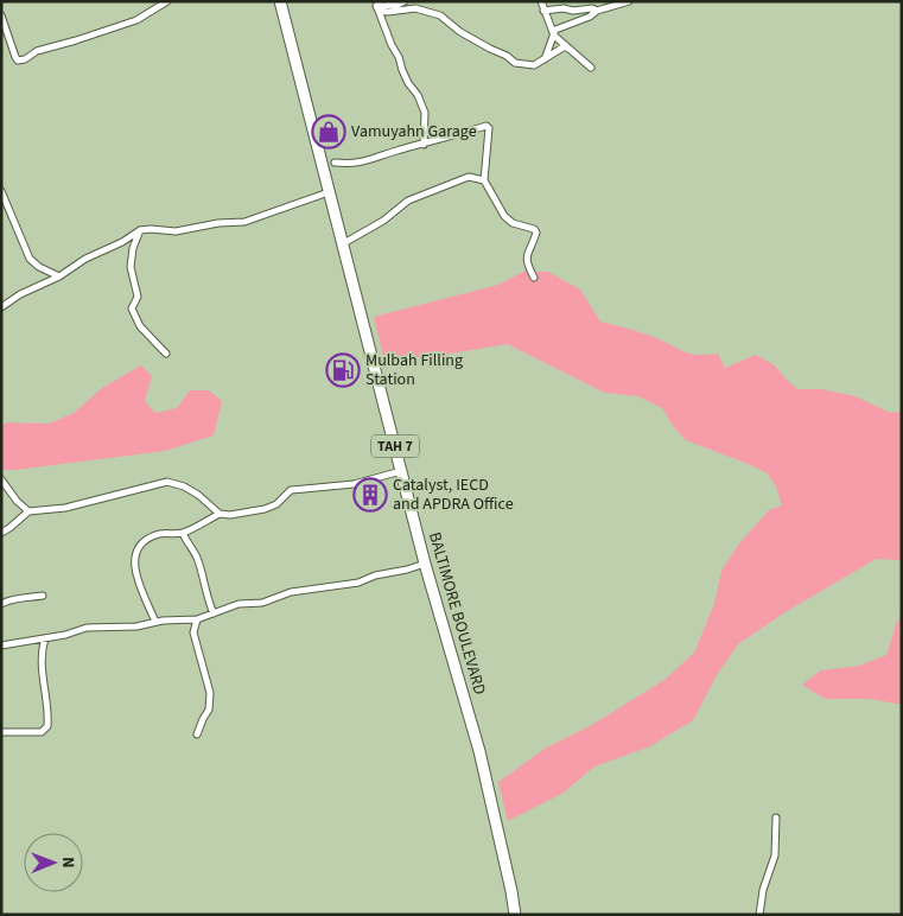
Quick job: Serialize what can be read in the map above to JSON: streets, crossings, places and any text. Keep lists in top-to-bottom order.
{
  "streets": {
    "highway": ["TAH 7", "BALTIMORE BOULEVARD"]
  },
  "places": {
    "shop": ["Vamuyahn Garage"],
    "fuel station": ["Mulbah Filling Station"],
    "building": ["Catalyst, IECD and APDRA Office"]
  },
  "north": "right"
}
